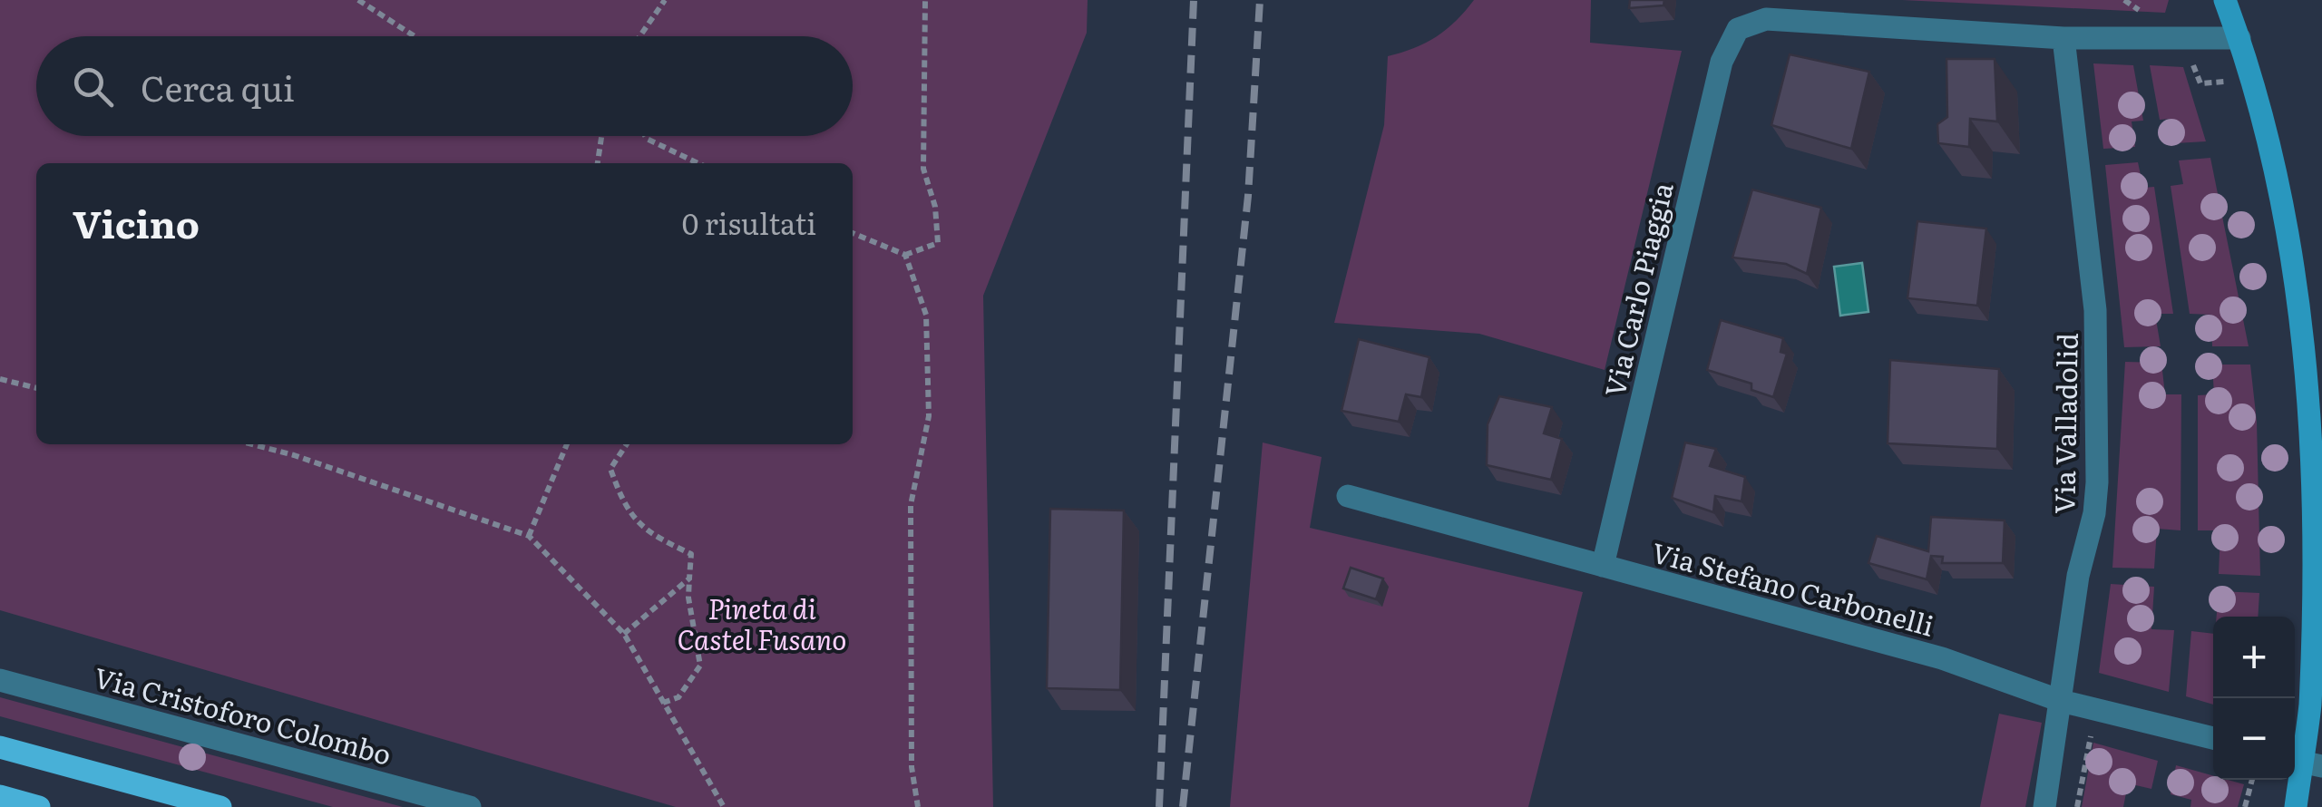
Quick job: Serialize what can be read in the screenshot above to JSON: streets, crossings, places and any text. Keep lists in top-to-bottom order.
{
  "streets": {
    "street": [
      "Via Carlo Piaggia",
      "Via Valladolid",
      "Via Stefano Carbonelli",
      "Via Cristoforo Colombo"
    ]
  },
  "crossings": [
    ["Via Carlo Piaggia", "Via Valladolid"],
    ["Via Carlo Piaggia", "Via Stefano Carbonelli"],
    ["Via Valladolid", "Via Stefano Carbonelli"]
  ],
  "parks": ["Pineta di Castel Fusano"],
  "page": {
    "search": "Cerca qui",
    "heading": ["Vicino", "0 risultati"],
    "map_buttons": ["+", "−"]
  }
}
